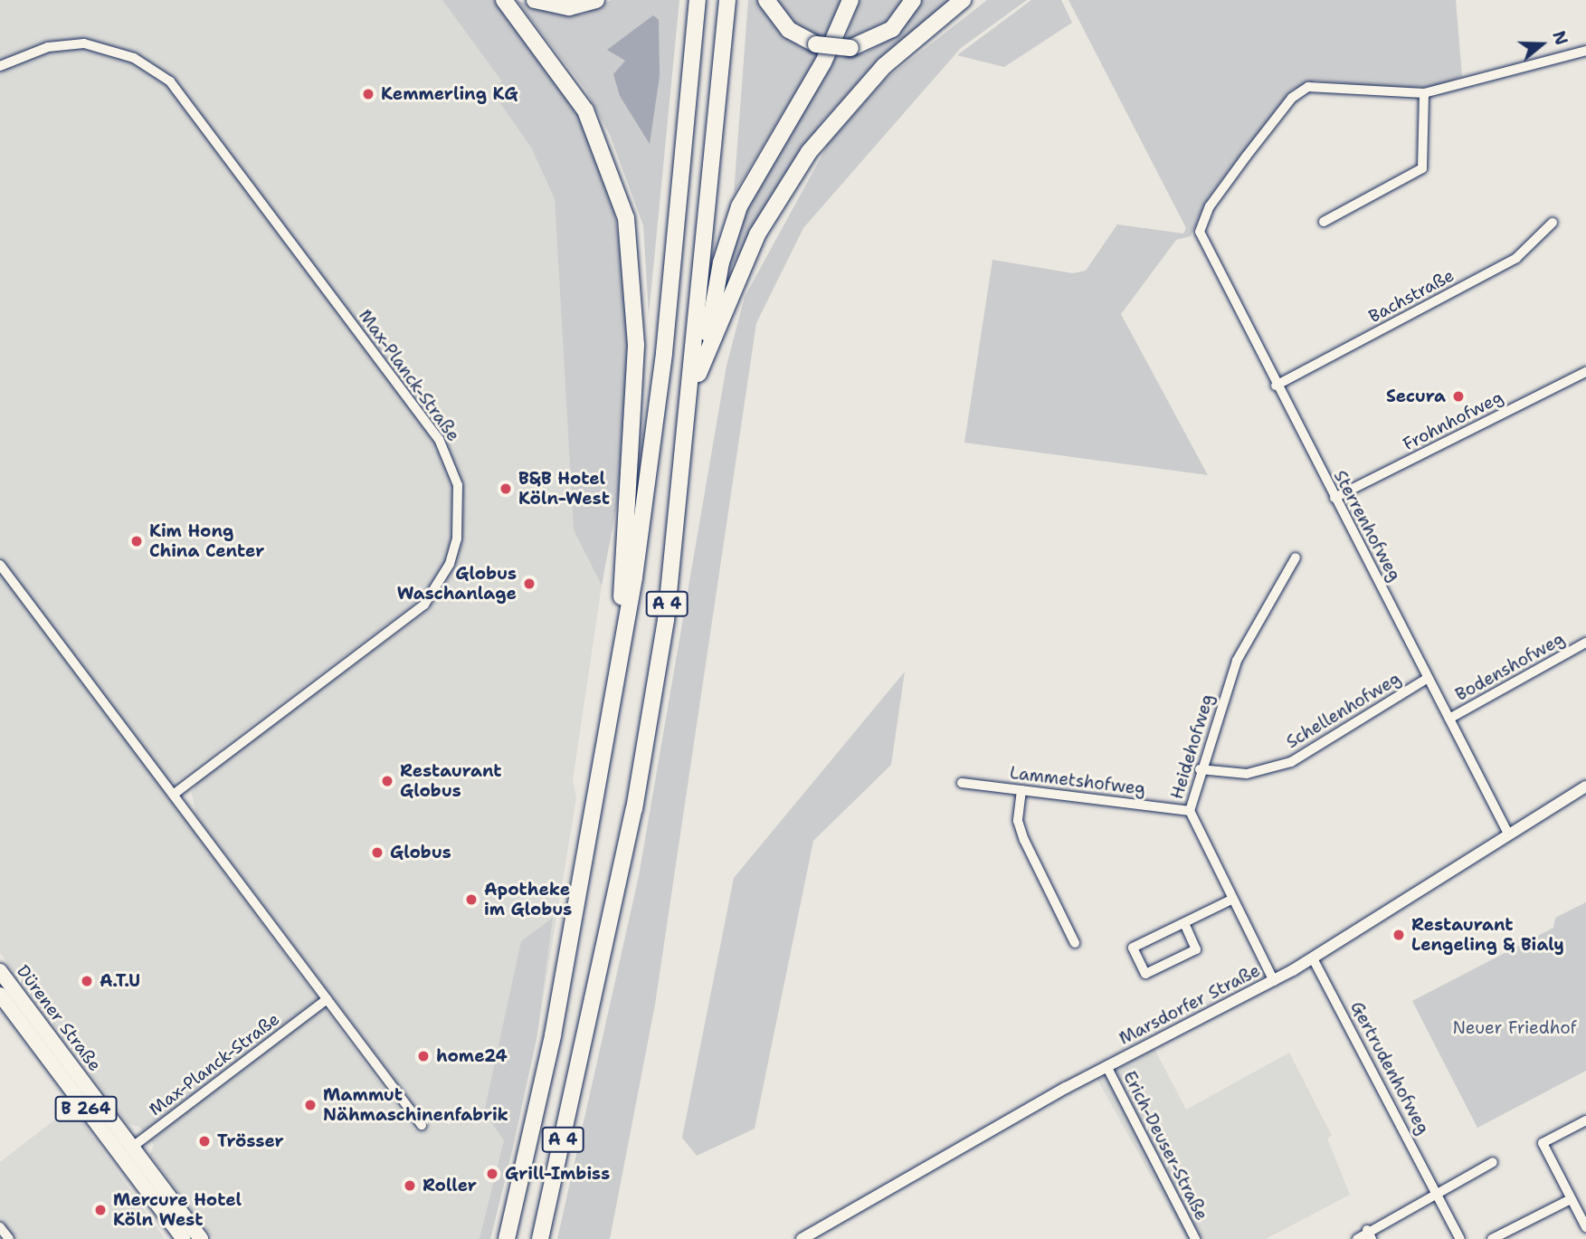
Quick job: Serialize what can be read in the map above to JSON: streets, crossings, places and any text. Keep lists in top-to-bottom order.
{
  "streets": {
    "highway": ["A 4"],
    "main road": ["Dürener Straße", "B 264"],
    "street": [
      "Bachstraße",
      "Max-Planck-Straße",
      "Frohnhofweg",
      "Sterrenhofweg",
      "Bodenshofweg",
      "Schellenhofweg",
      "Heidehofweg",
      "Lammetshofweg",
      "Marsdorfer Straße",
      "Gertrudenhofweg",
      "Erich-Deuser-Straße"
    ]
  },
  "crossings": [
    ["Bachstraße", "Sterrenhofweg"],
    ["Max-Planck-Straße", "Dürener Straße"],
    ["Frohnhofweg", "Sterrenhofweg"],
    ["Sterrenhofweg", "Bodenshofweg"],
    ["Sterrenhofweg", "Schellenhofweg"],
    ["Sterrenhofweg", "Marsdorfer Straße"],
    ["Schellenhofweg", "Heidehofweg"],
    ["Heidehofweg", "Lammetshofweg"],
    ["Heidehofweg", "Marsdorfer Straße"],
    ["Marsdorfer Straße", "Gertrudenhofweg"],
    ["Marsdorfer Straße", "Erich-Deuser-Straße"]
  ],
  "parks": ["Neuer Friedhof"],
  "places": [
    "Kemmerling KG",
    "Secura",
    "B&B Hotel Köln-West",
    "Kim Hong China Center",
    "Globus Waschanlage",
    "Restaurant Globus",
    "Globus",
    "Apotheke im Globus",
    "Restaurant Lengeling & Bialy",
    "A.T.U",
    "home24",
    "Mammut Nähmaschinenfabrik",
    "Trösser",
    "Grill-Imbiss",
    "Roller",
    "Mercure Hotel Köln West"
  ],
  "north": "right"
}
